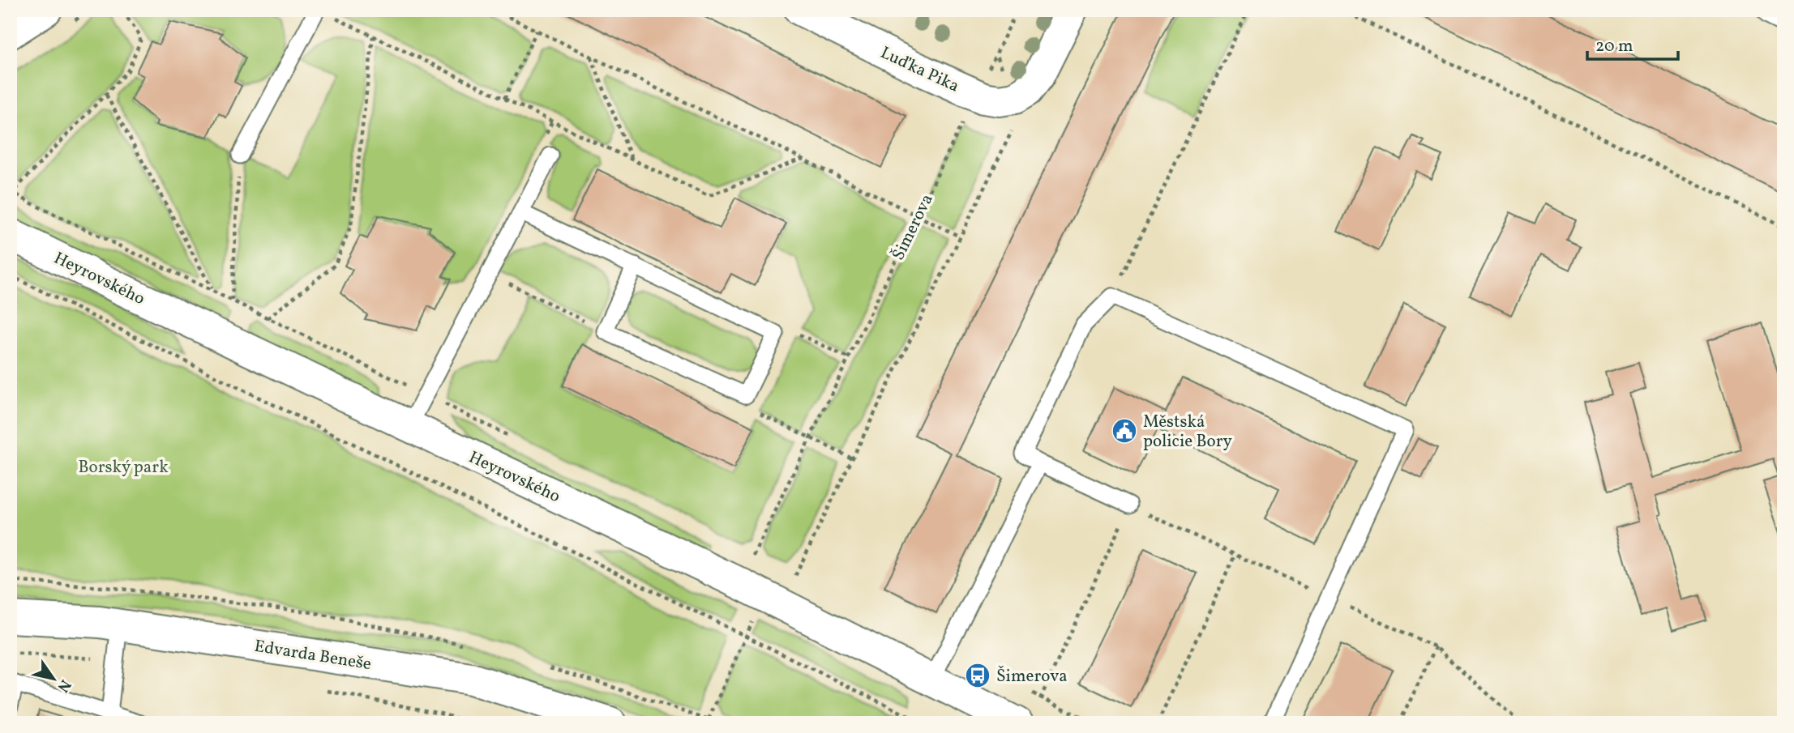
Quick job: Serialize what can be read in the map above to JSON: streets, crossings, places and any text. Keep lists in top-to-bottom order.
{
  "streets": {
    "street": ["Luďka Pika", "Heyrovského", "Edvarda Beneše"],
    "path": ["Šimerova"]
  },
  "crossings": [
    ["Luďka Pika", "Šimerova"],
    ["Šimerova", "Heyrovského"]
  ],
  "parks": ["Borský park"],
  "places": {
    "public building": ["Městská policie Bory"],
    "bus stop": ["Šimerova"]
  },
  "scale_bar": "20 m",
  "north": "bottom right"
}
